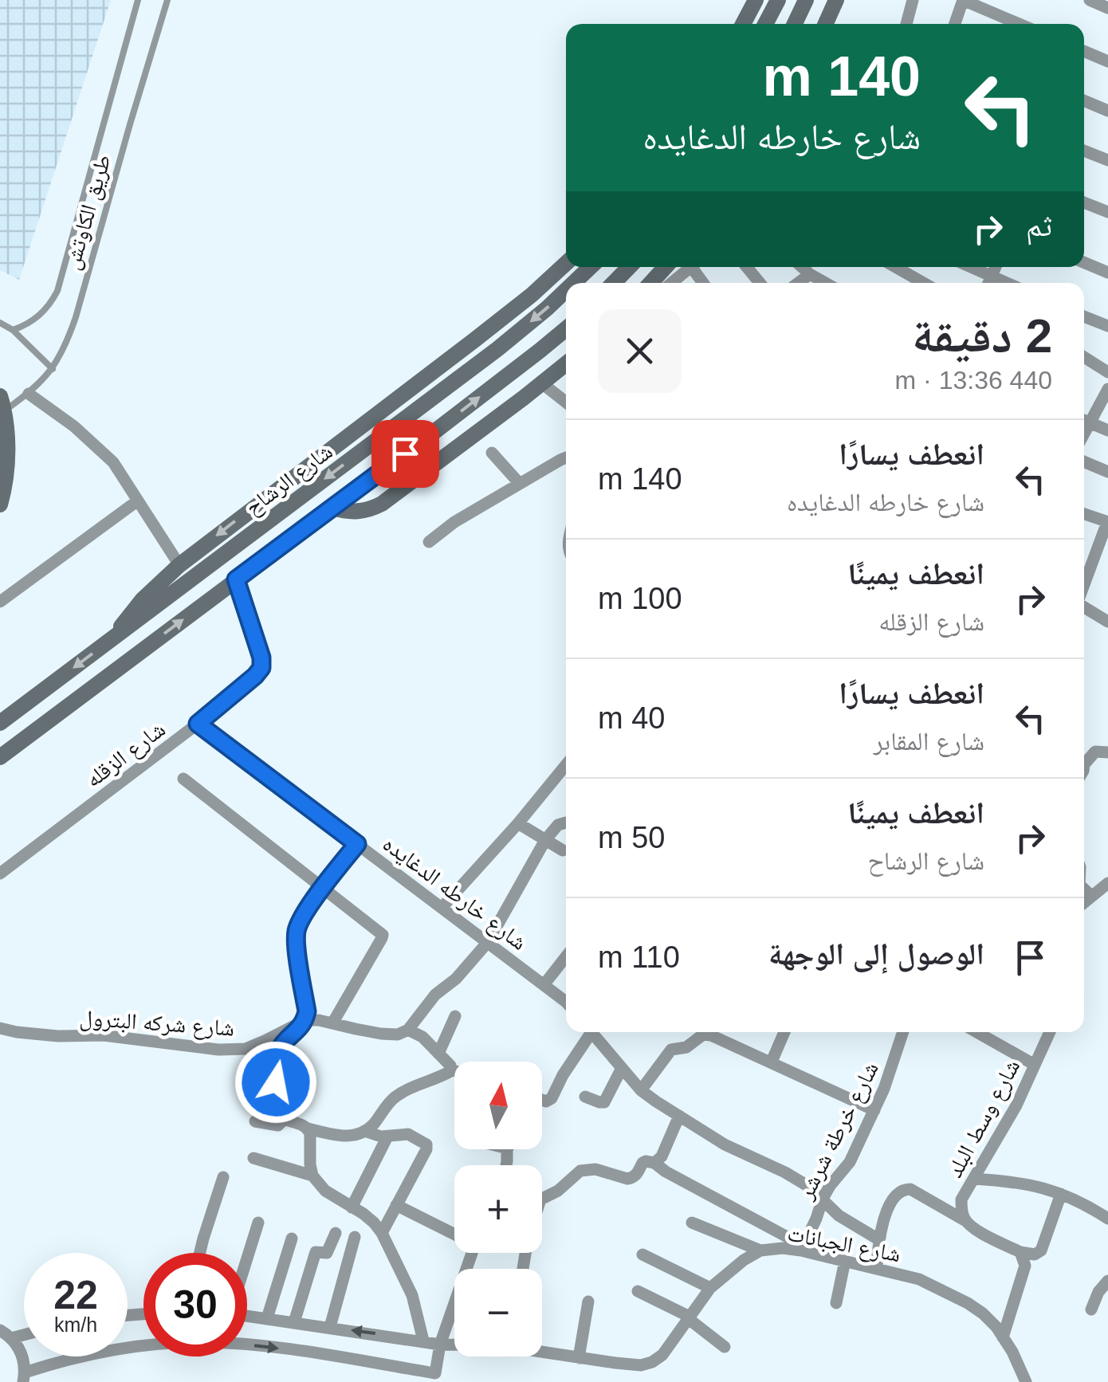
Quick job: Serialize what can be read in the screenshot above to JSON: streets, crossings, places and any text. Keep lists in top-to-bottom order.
{
  "streets": {
    "main road": ["شارع الرشاح"],
    "street": [
      "شارع الزقله",
      "شارع خارطه الدغايده",
      "شارع شركه البترول",
      "شارع وسط البلد",
      "شارع خرطة شرشر",
      "شارع الجبانات"
    ],
    "lane": ["طريق الكاوتش"]
  },
  "crossings": [
    ["شارع الزقله", "شارع خارطه الدغايده"],
    ["شارع خرطة شرشر", "شارع الجبانات"]
  ],
  "north": "top",
  "page": {
    "turn": ["140 m", "شارع خارطه الدغايده"],
    "then": "ثم",
    "heading": ["2 دقيقة", "440 m · 13:36"],
    "list": [
      {
        "name": "انعطف يسارًا",
        "note": "شارع خارطه الدغايده",
        "value": "140 m"
      },
      {
        "name": "انعطف يمينًا",
        "note": "شارع الزقله",
        "value": "100 m"
      },
      {
        "name": "انعطف يسارًا",
        "note": "شارع المقابر",
        "value": "40 m"
      },
      {
        "name": "انعطف يمينًا",
        "note": "شارع الرشاح",
        "value": "50 m"
      },
      {
        "name": "الوصول إلى الوجهة",
        "value": "110 m"
      }
    ],
    "map_buttons": ["+", "−"],
    "speed": "22 km/h",
    "limit": "30"
  }
}
